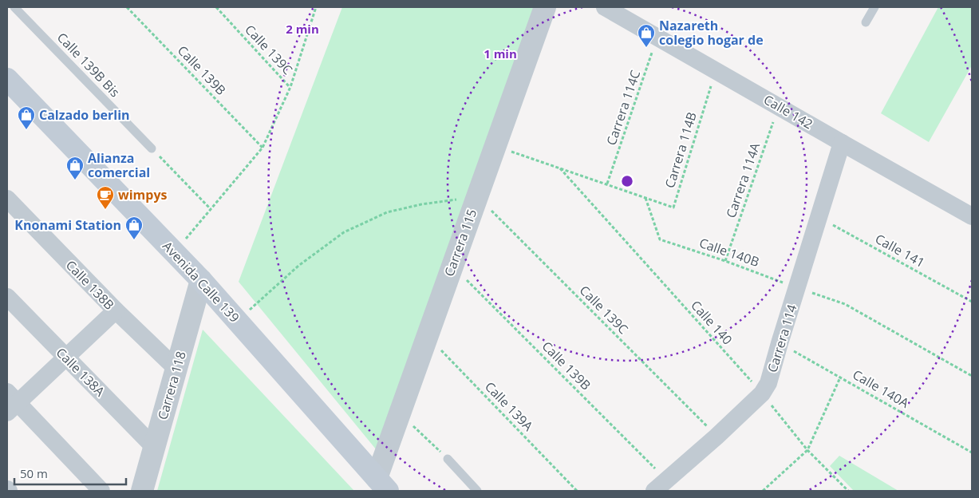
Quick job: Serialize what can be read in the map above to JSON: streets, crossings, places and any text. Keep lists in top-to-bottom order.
{
  "streets": {
    "main road": ["Avenida Calle 139"],
    "street": [
      "Calle 142",
      "Carrera 115",
      "Calle 138B",
      "Carrera 114",
      "Calle 138A",
      "Carrera 118"
    ],
    "lane": ["Calle 139B Bis"],
    "path": [
      "Calle 139C",
      "Calle 139B",
      "Carrera 114C",
      "Carrera 114B",
      "Carrera 114A",
      "Calle 141",
      "Calle 140B",
      "Calle 140",
      "Calle 140A",
      "Calle 139A"
    ]
  },
  "crossings": [
    ["Calle 139C", "Carrera 115"],
    ["Calle 139C", "Carrera 114"],
    ["Calle 139B", "Carrera 115"],
    ["Calle 139B", "Carrera 114"],
    ["Carrera 114C", "Calle 142"],
    ["Calle 142", "Carrera 114B"],
    ["Calle 142", "Carrera 114A"],
    ["Calle 142", "Carrera 114"],
    ["Carrera 114B", "Calle 140B"],
    ["Carrera 114A", "Calle 140B"],
    ["Carrera 115", "Avenida Calle 139"],
    ["Carrera 115", "Calle 139A"],
    ["Calle 141", "Carrera 114"],
    ["Calle 140B", "Carrera 114"],
    ["Avenida Calle 139", "Carrera 118"],
    ["Calle 138B", "Carrera 118"],
    ["Calle 140", "Carrera 114"],
    ["Carrera 114", "Calle 140A"],
    ["Calle 138A", "Carrera 118"]
  ],
  "places": {
    "shop": [
      "Nazareth colegio hogar de",
      "Calzado berlin",
      "Alianza comercial",
      "Knonami Station"
    ],
    "cafe": ["wimpys"]
  },
  "scale_bar": "50 m",
  "rings": ["2 min", "1 min"]
}
